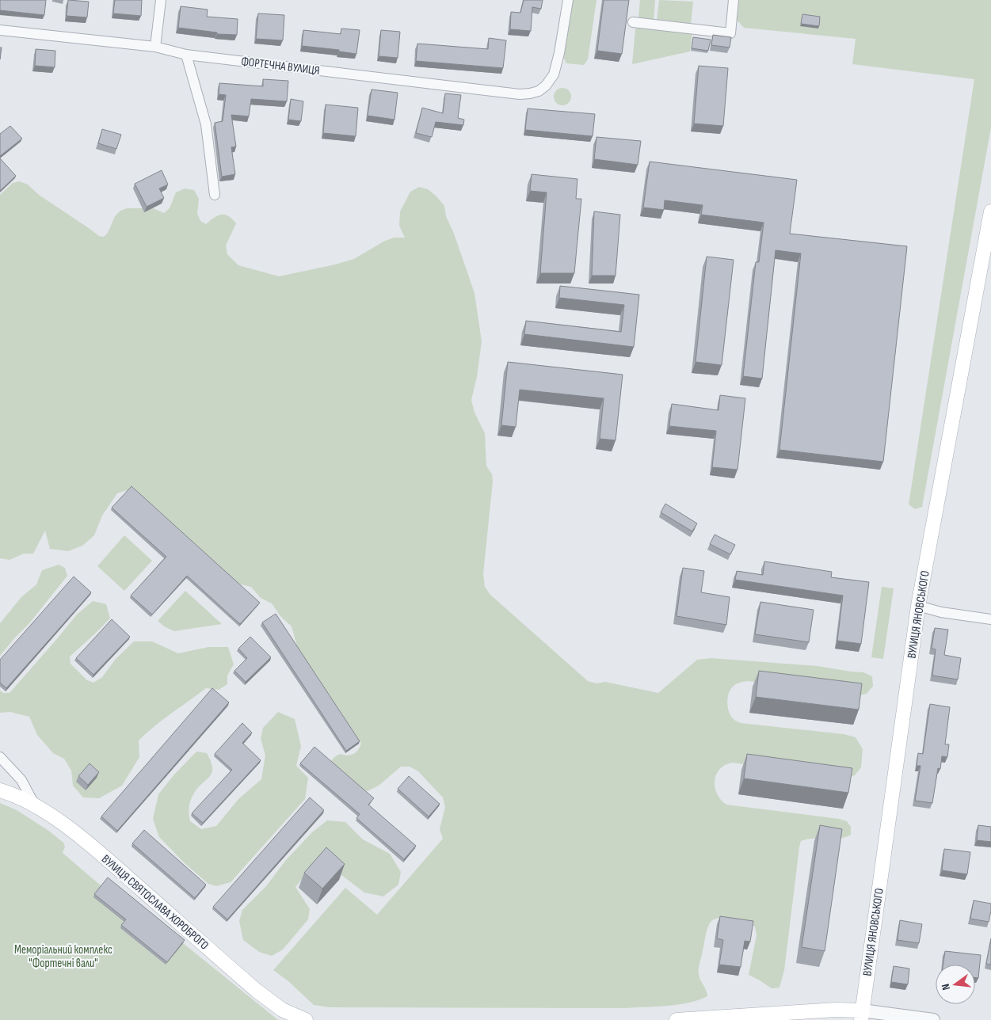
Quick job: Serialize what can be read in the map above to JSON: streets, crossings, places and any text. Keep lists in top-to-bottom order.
{
  "streets": {
    "main road": ["ВУЛИЦЯ ЯНОВСЬКОГО", "ВУЛИЦЯ СВЯТОСЛАВА ХОРОБРОГО"],
    "street": ["ФОРТЕЧНА ВУЛИЦЯ"]
  },
  "parks": ["Меморіальний комплекс \"Фортечні вали\""],
  "north": "left"
}
